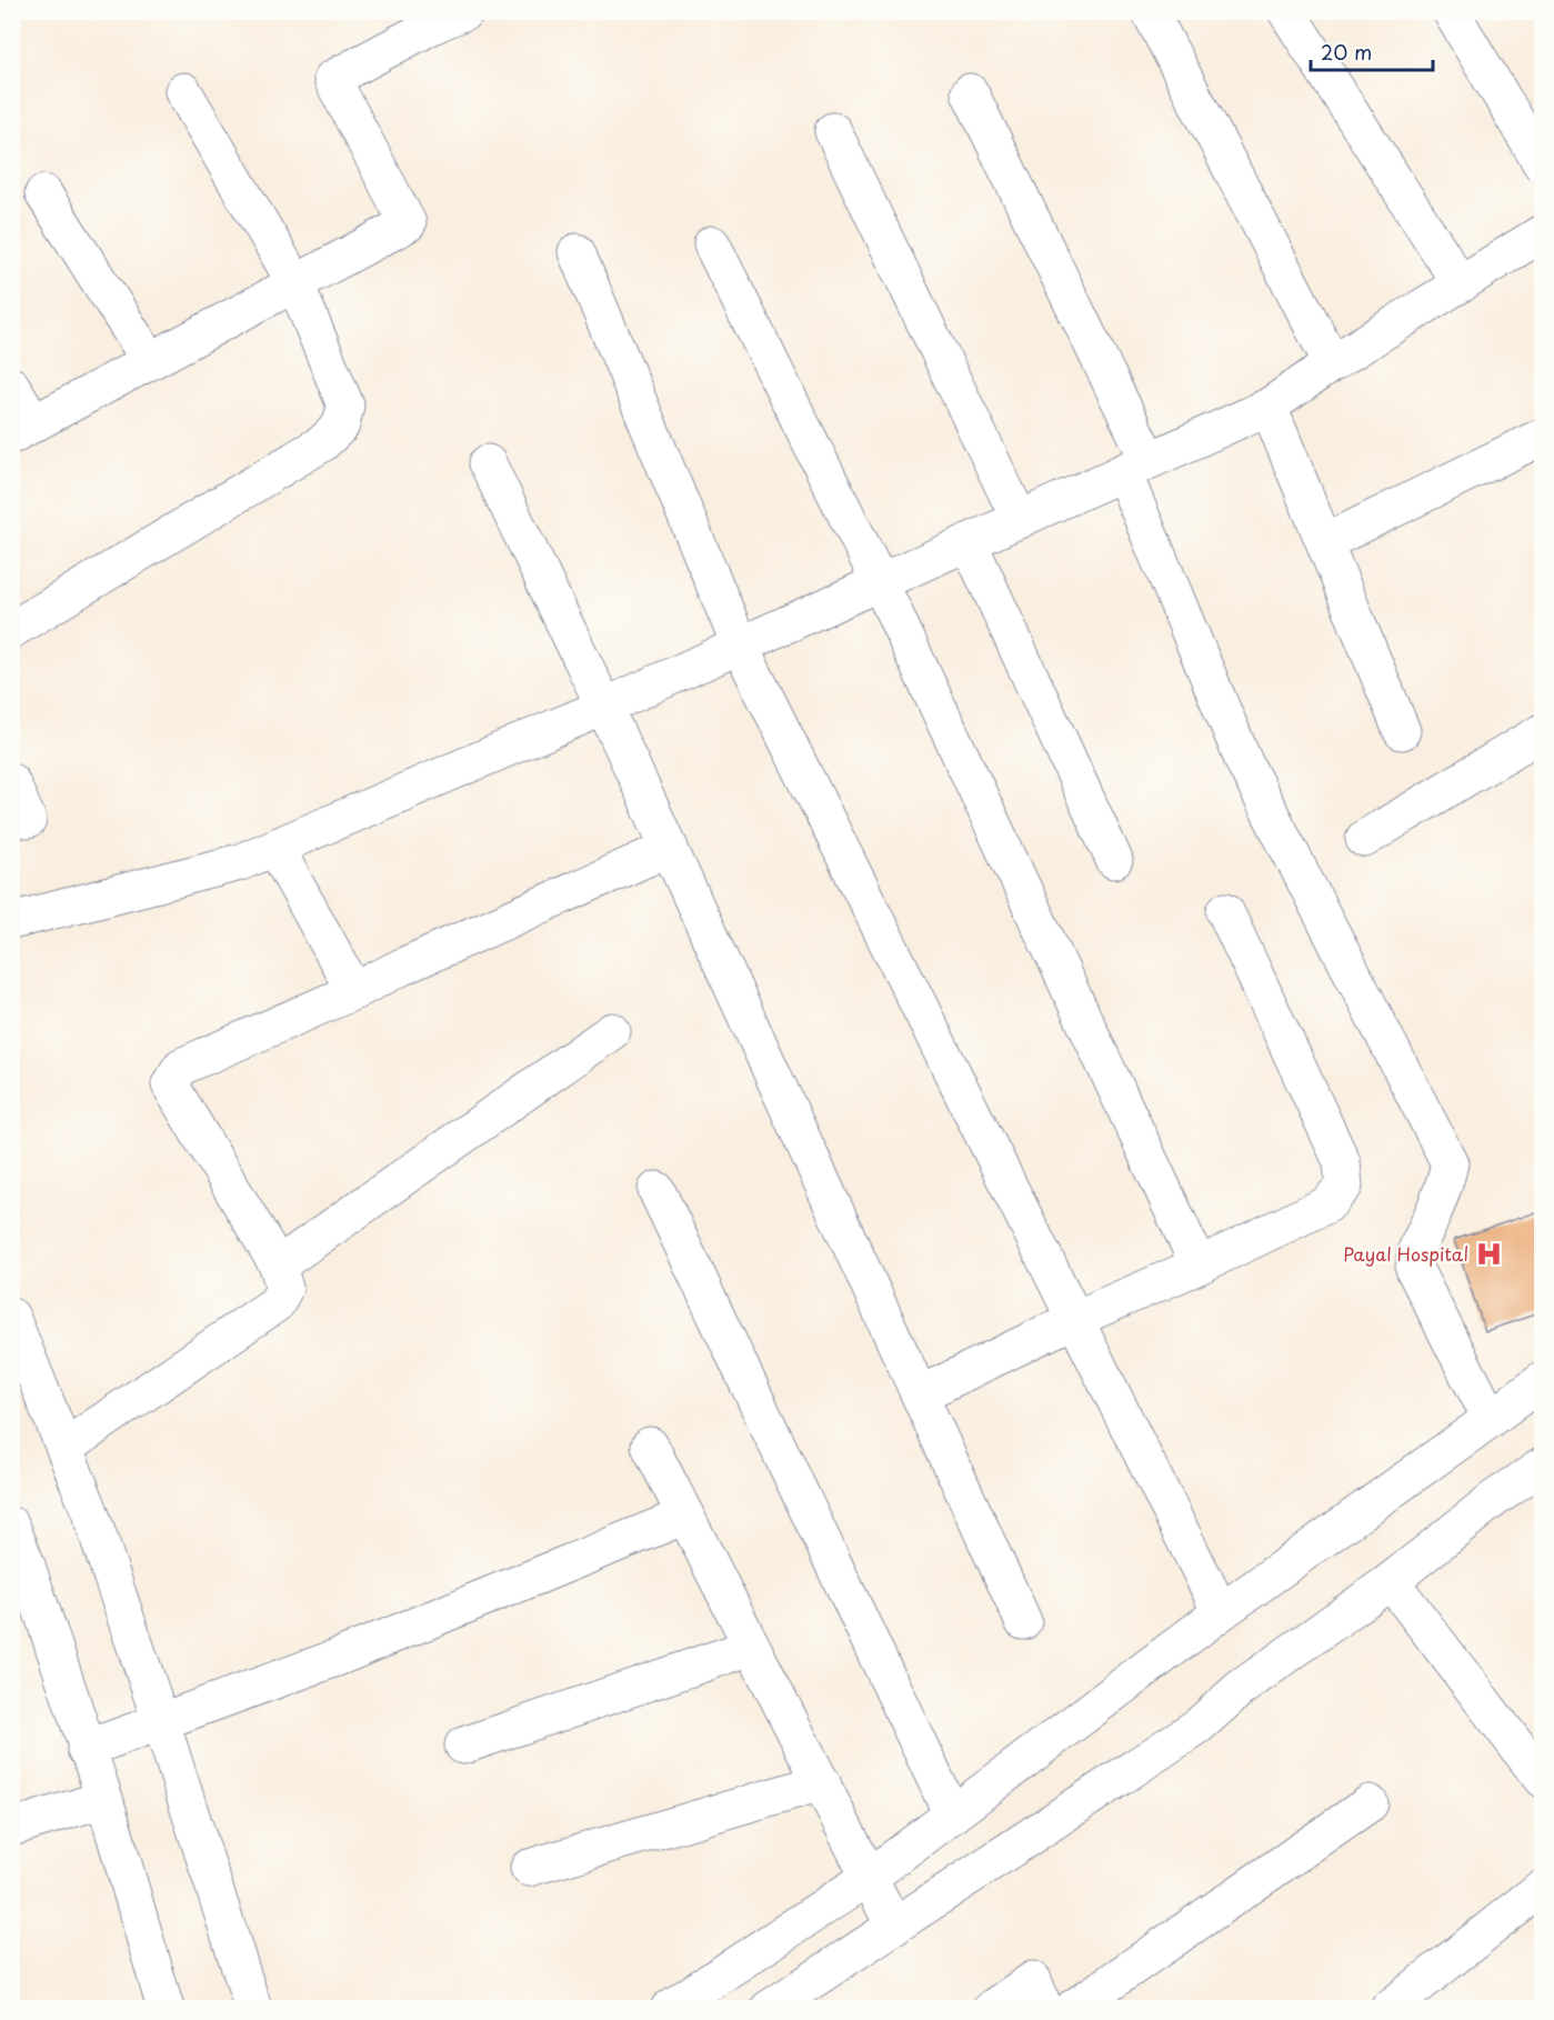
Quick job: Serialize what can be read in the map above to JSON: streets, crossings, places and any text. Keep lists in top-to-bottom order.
{
  "places": {
    "hospital": ["Payal Hospital"]
  },
  "scale_bar": "20 m"
}
